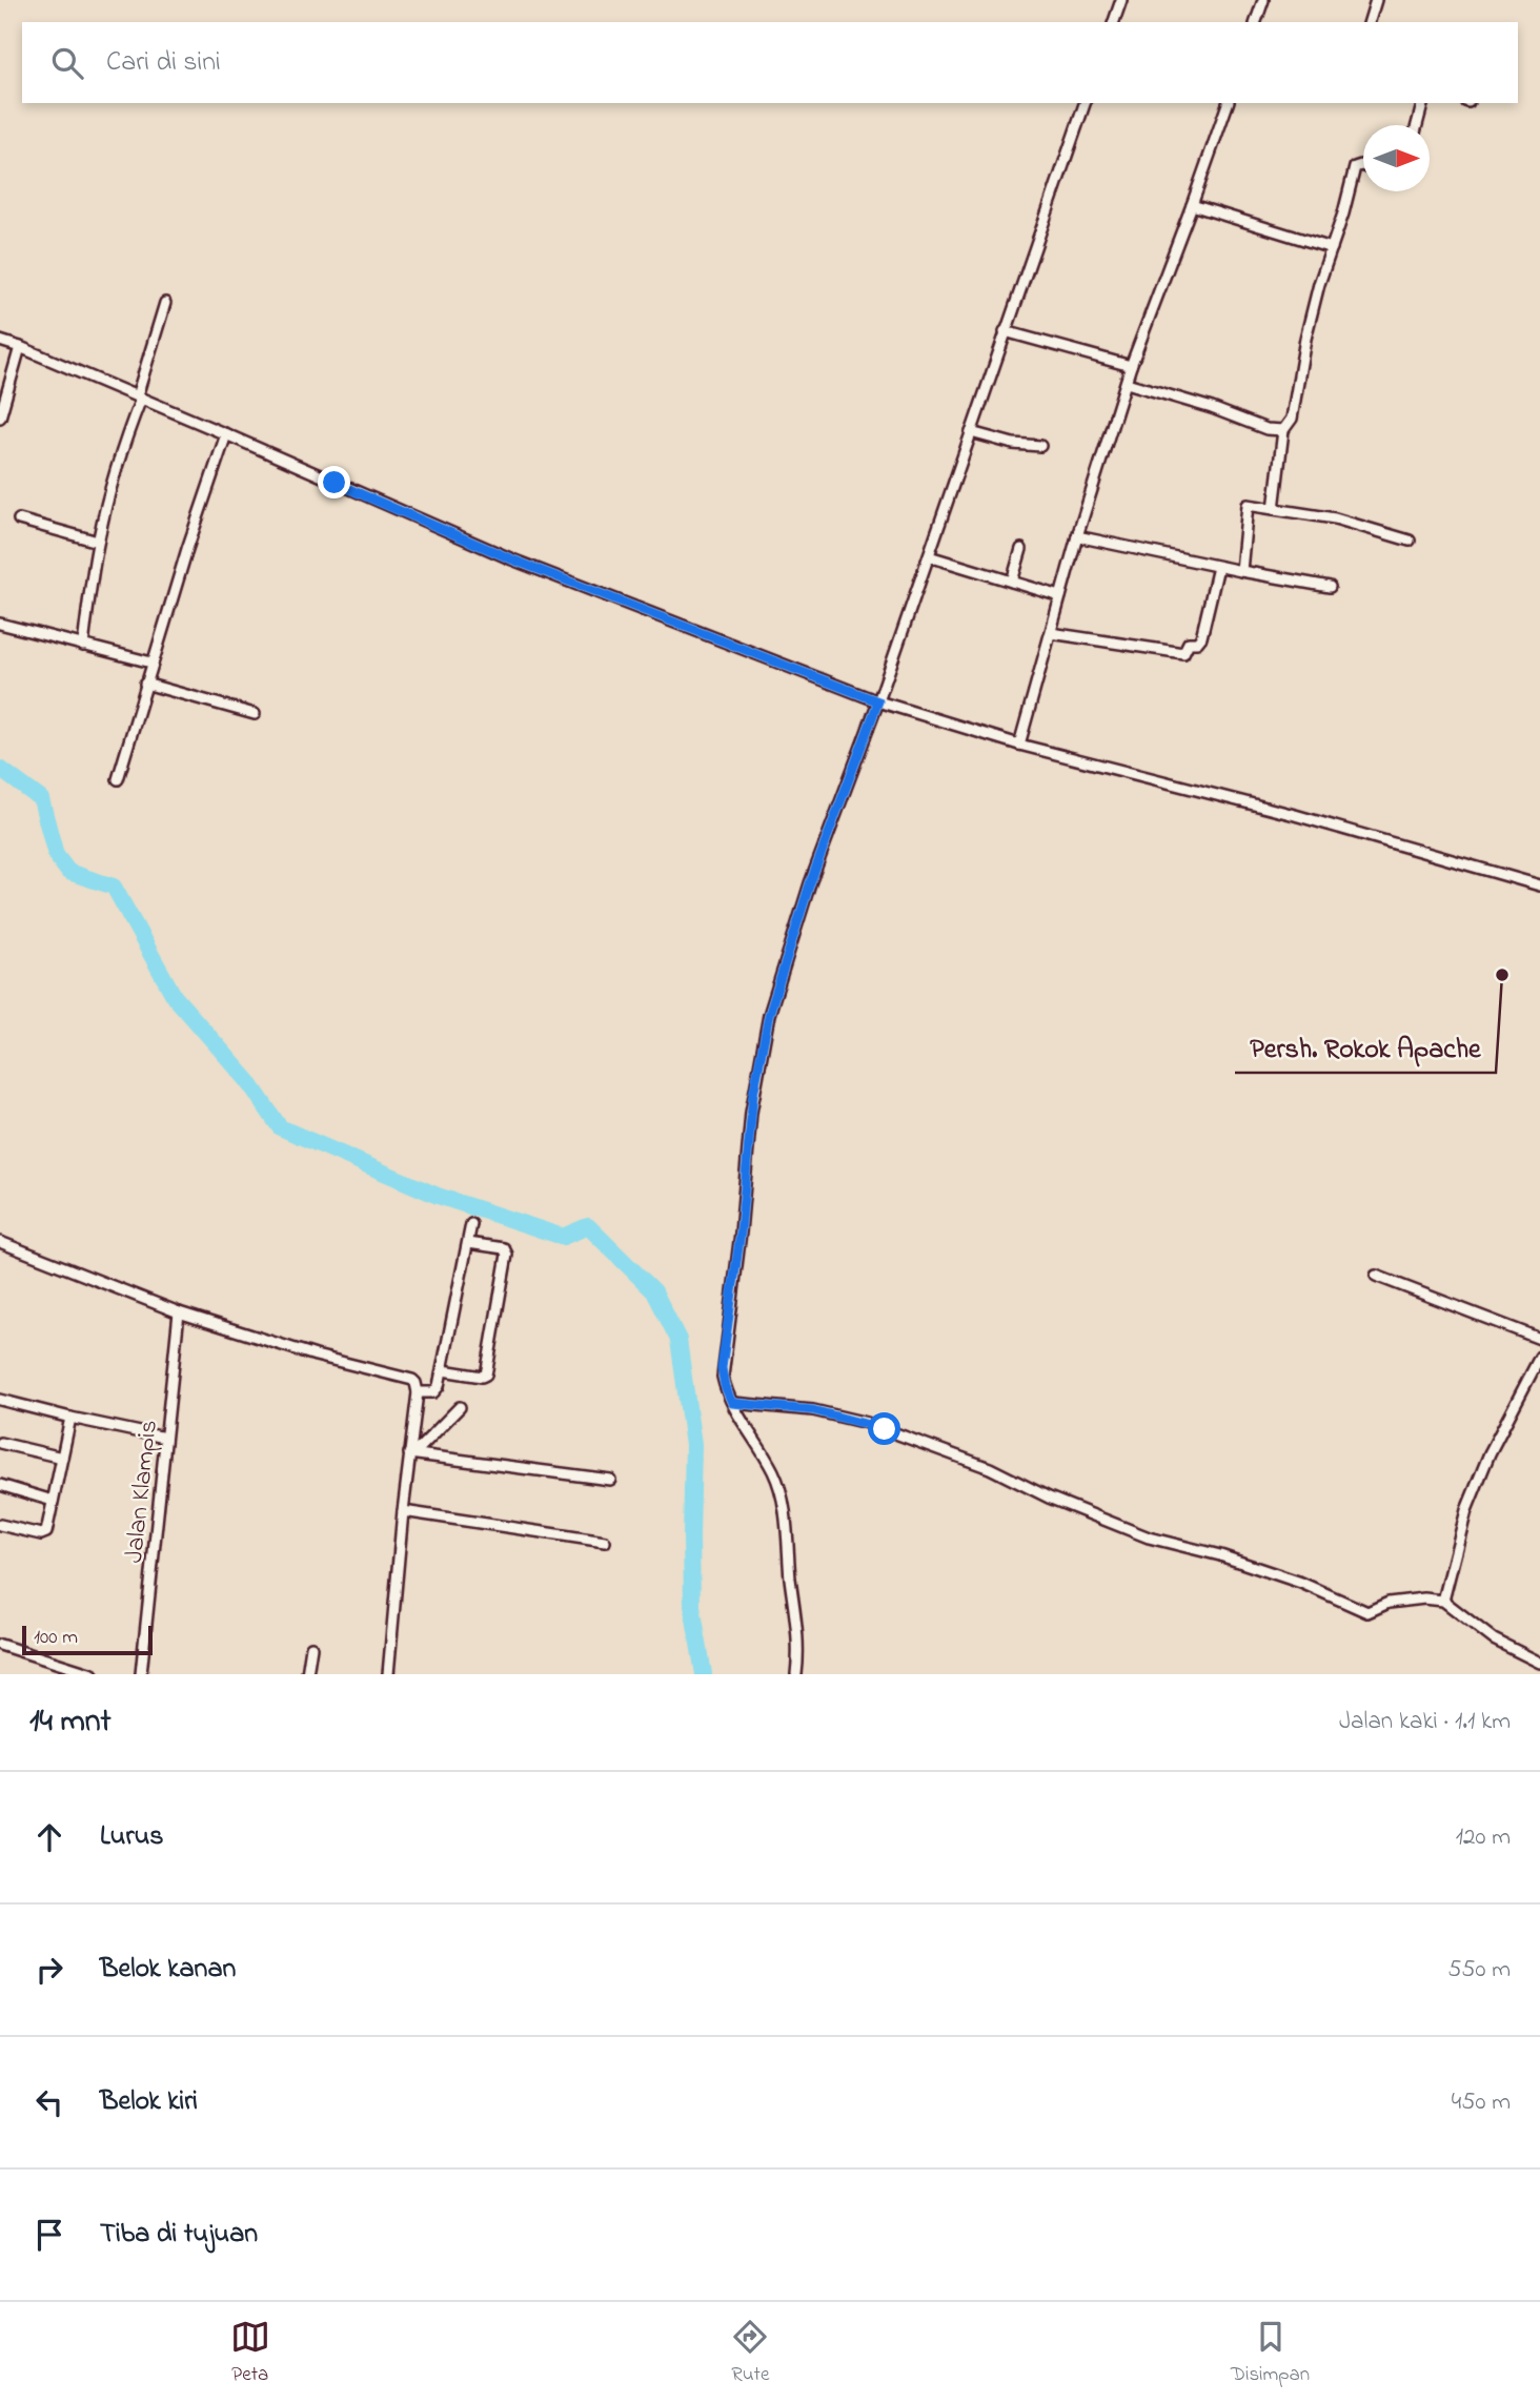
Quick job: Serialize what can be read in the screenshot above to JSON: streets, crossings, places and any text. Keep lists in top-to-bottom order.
{
  "streets": {
    "street": ["Jalan Klampis"]
  },
  "places": ["Persh. Rokok Apache"],
  "scale_bar": "100 m",
  "north": "right",
  "page": {
    "search": "Cari di sini",
    "scale": "100 m",
    "heading": ["14 mnt", "Jalan kaki · 1.1 km"],
    "list": [
      ["Lurus", "120 m"],
      ["Belok kanan", "550 m"],
      ["Belok kiri", "450 m"],
      "Tiba di tujuan"
    ],
    "nav": ["Peta", "Rute", "Disimpan"]
  }
}
